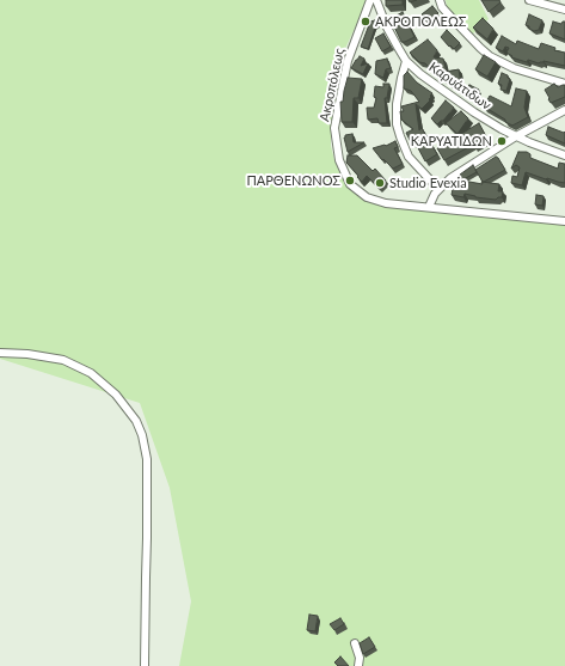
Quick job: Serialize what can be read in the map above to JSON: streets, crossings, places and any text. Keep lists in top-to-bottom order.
{
  "streets": {
    "street": ["Ακροπόλεως", "Καρυάτιδων"]
  },
  "places": [
    "ΑΚΡΟΠΟΛΕΩΣ",
    "ΚΑΡΥΑΤΙΔΩΝ",
    "ΠΑΡΘΕΝΩΝΟΣ",
    "Studio Evexia"
  ]
}
